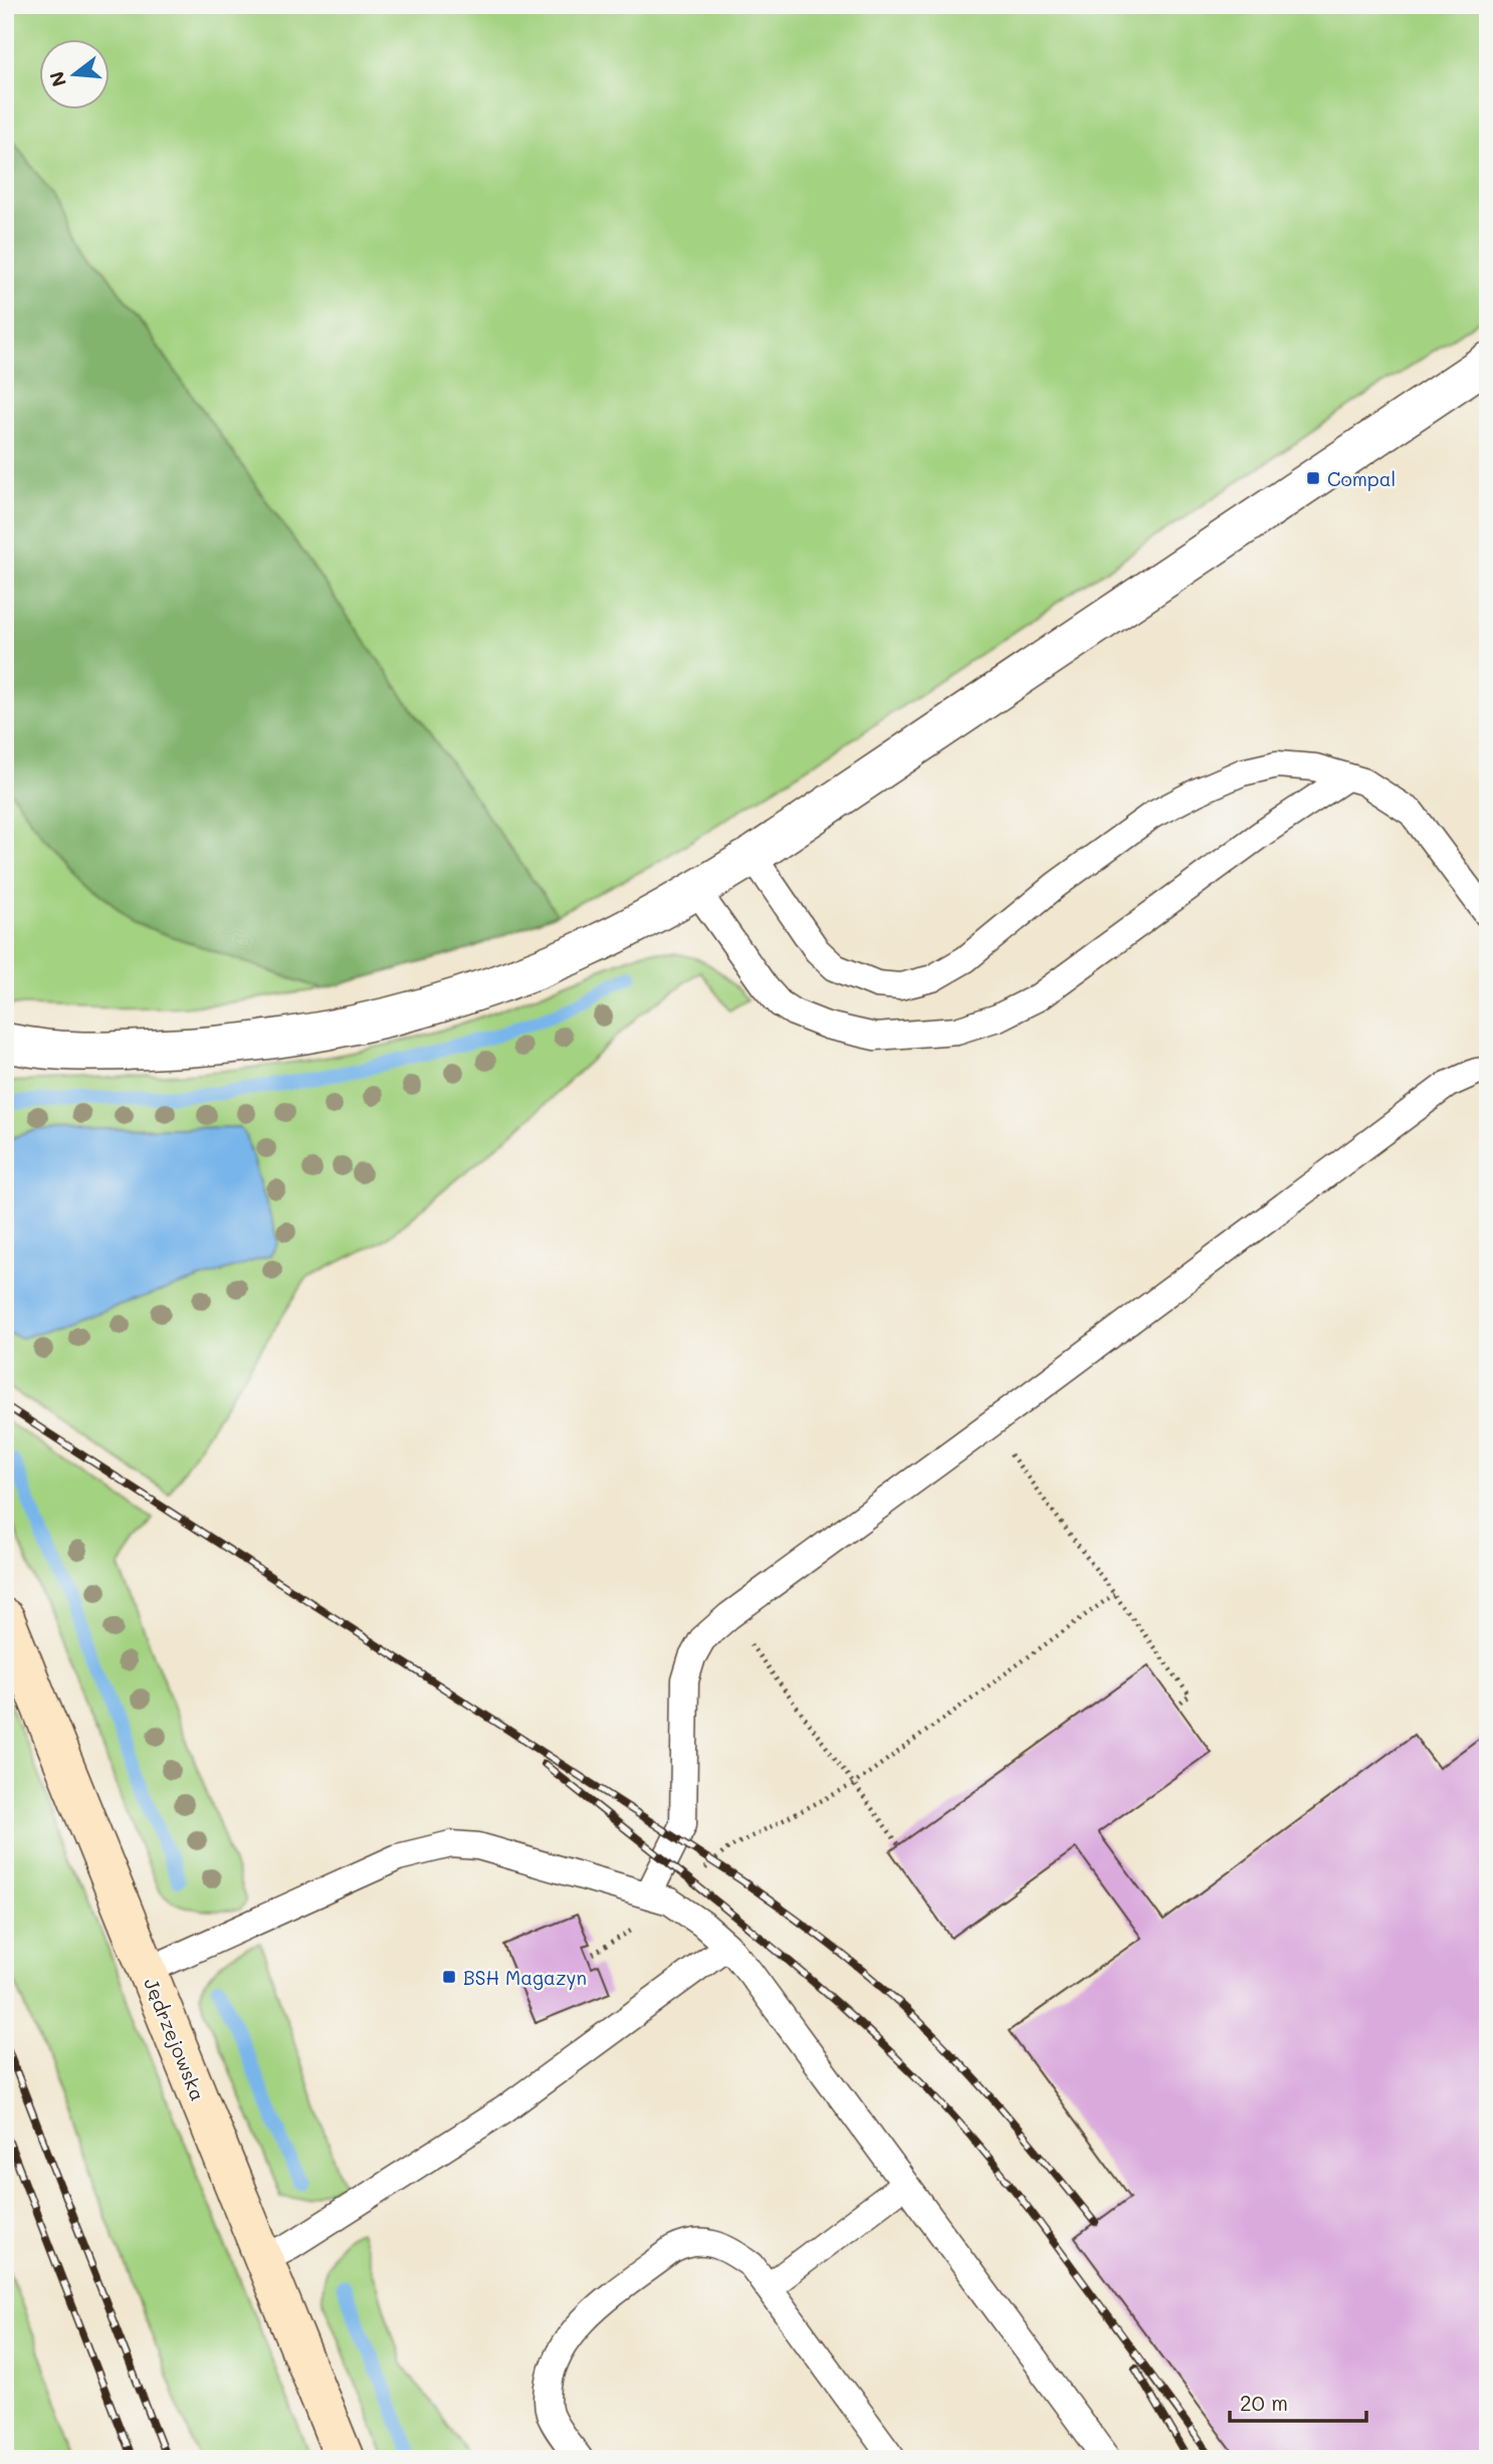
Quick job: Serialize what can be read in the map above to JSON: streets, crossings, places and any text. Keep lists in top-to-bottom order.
{
  "streets": {
    "street": ["Jędrzejowska"]
  },
  "places": {
    "transit": ["Compal", "BSH Magazyn"]
  },
  "scale_bar": "20 m",
  "north": "left"
}
